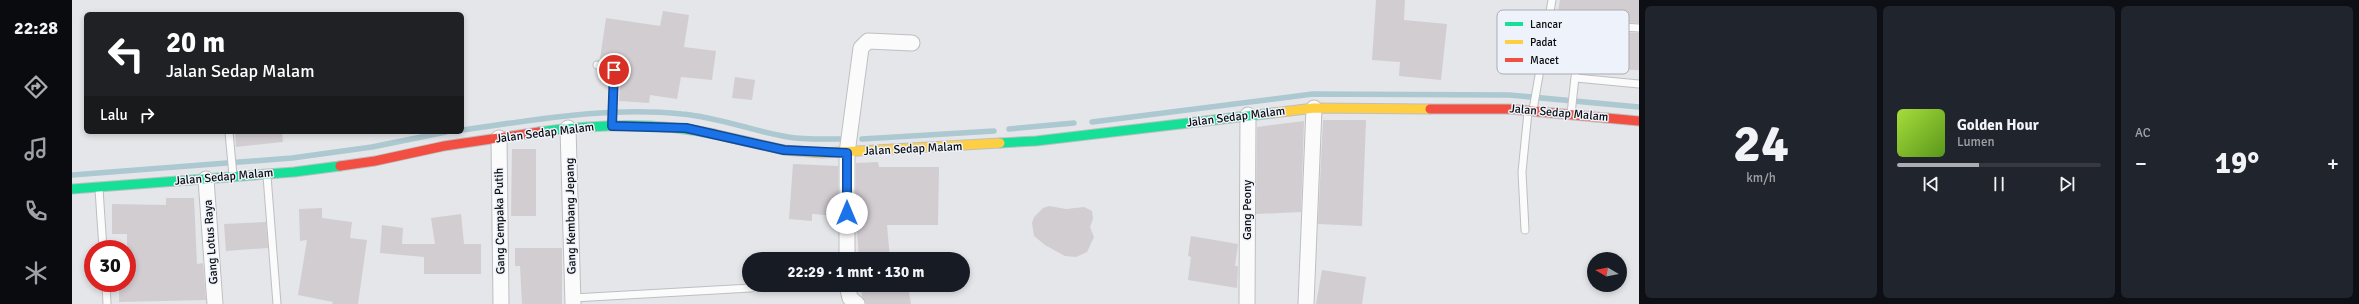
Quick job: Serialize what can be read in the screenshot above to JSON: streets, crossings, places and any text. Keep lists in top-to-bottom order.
{
  "streets": {
    "street": [
      "Jalan Sedap Malam",
      "Gang Peony",
      "Gang Kembang Jepang",
      "Gang Cempaka Putih",
      "Gang Lotus Raya"
    ]
  },
  "crossings": [
    ["Jalan Sedap Malam", "Gang Peony"],
    ["Jalan Sedap Malam", "Gang Kembang Jepang"],
    ["Jalan Sedap Malam", "Gang Cempaka Putih"],
    ["Jalan Sedap Malam", "Gang Lotus Raya"]
  ],
  "legend": ["Lancar", "Padat", "Macet"],
  "north": "left",
  "page": {
    "tabs": "22:28",
    "tile": [
      ["24", "km/h"],
      "AC"
    ],
    "turn": ["20 m", "Jalan Sedap Malam"],
    "then": "Lalu",
    "song": ["Golden Hour", "Lumen"],
    "heat": ["−", "19°", "+"],
    "limit": "30",
    "trip": "22:29 · 1 mnt · 130 m"
  }
}
